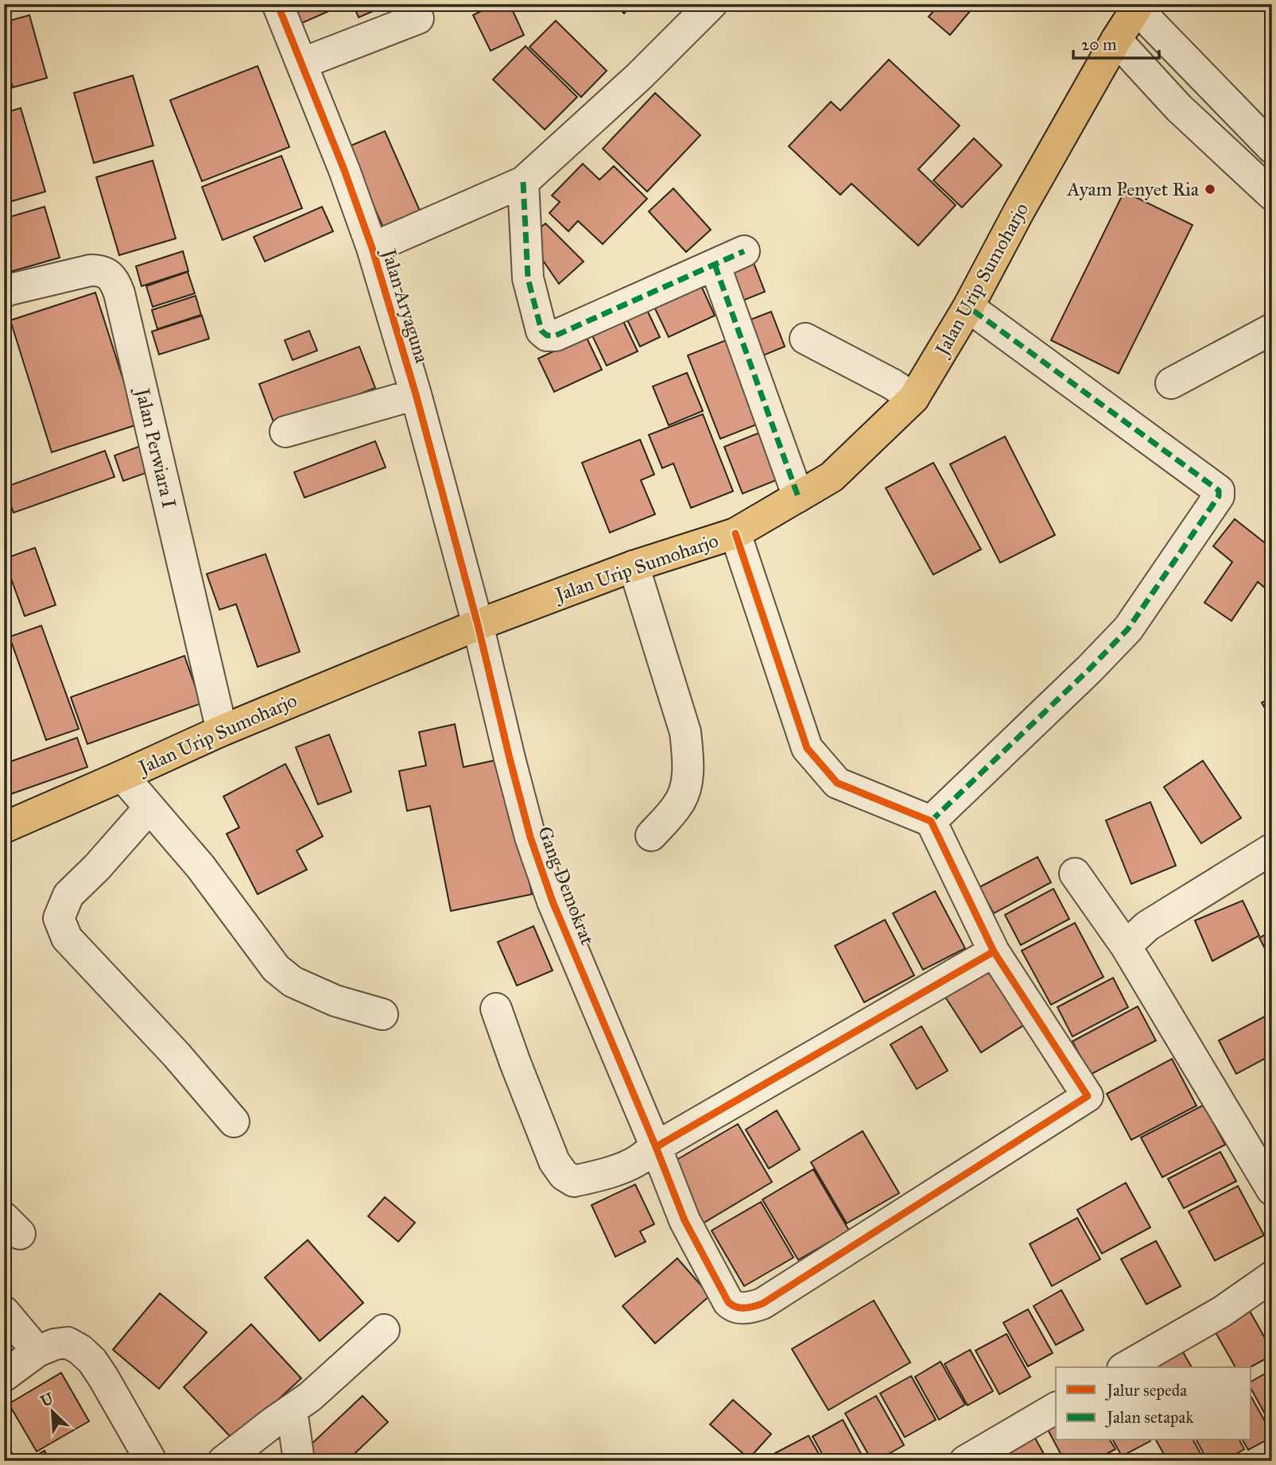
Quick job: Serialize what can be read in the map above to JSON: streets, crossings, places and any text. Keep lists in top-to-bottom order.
{
  "streets": {
    "main road": ["Jalan Urip Sumoharjo"],
    "street": ["Jalan Aryaguna", "Jalan Perwiara I", "Gang Demokrat"]
  },
  "crossings": [
    ["Jalan Urip Sumoharjo", "Jalan Aryaguna"],
    ["Jalan Urip Sumoharjo", "Jalan Perwiara I"],
    ["Jalan Urip Sumoharjo", "Gang Demokrat"],
    ["Jalan Aryaguna", "Gang Demokrat"]
  ],
  "places": ["Ayam Penyet Ria"],
  "legend": ["Jalur sepeda", "Jalan setapak"],
  "scale_bar": "20 m",
  "north": "top left"
}
